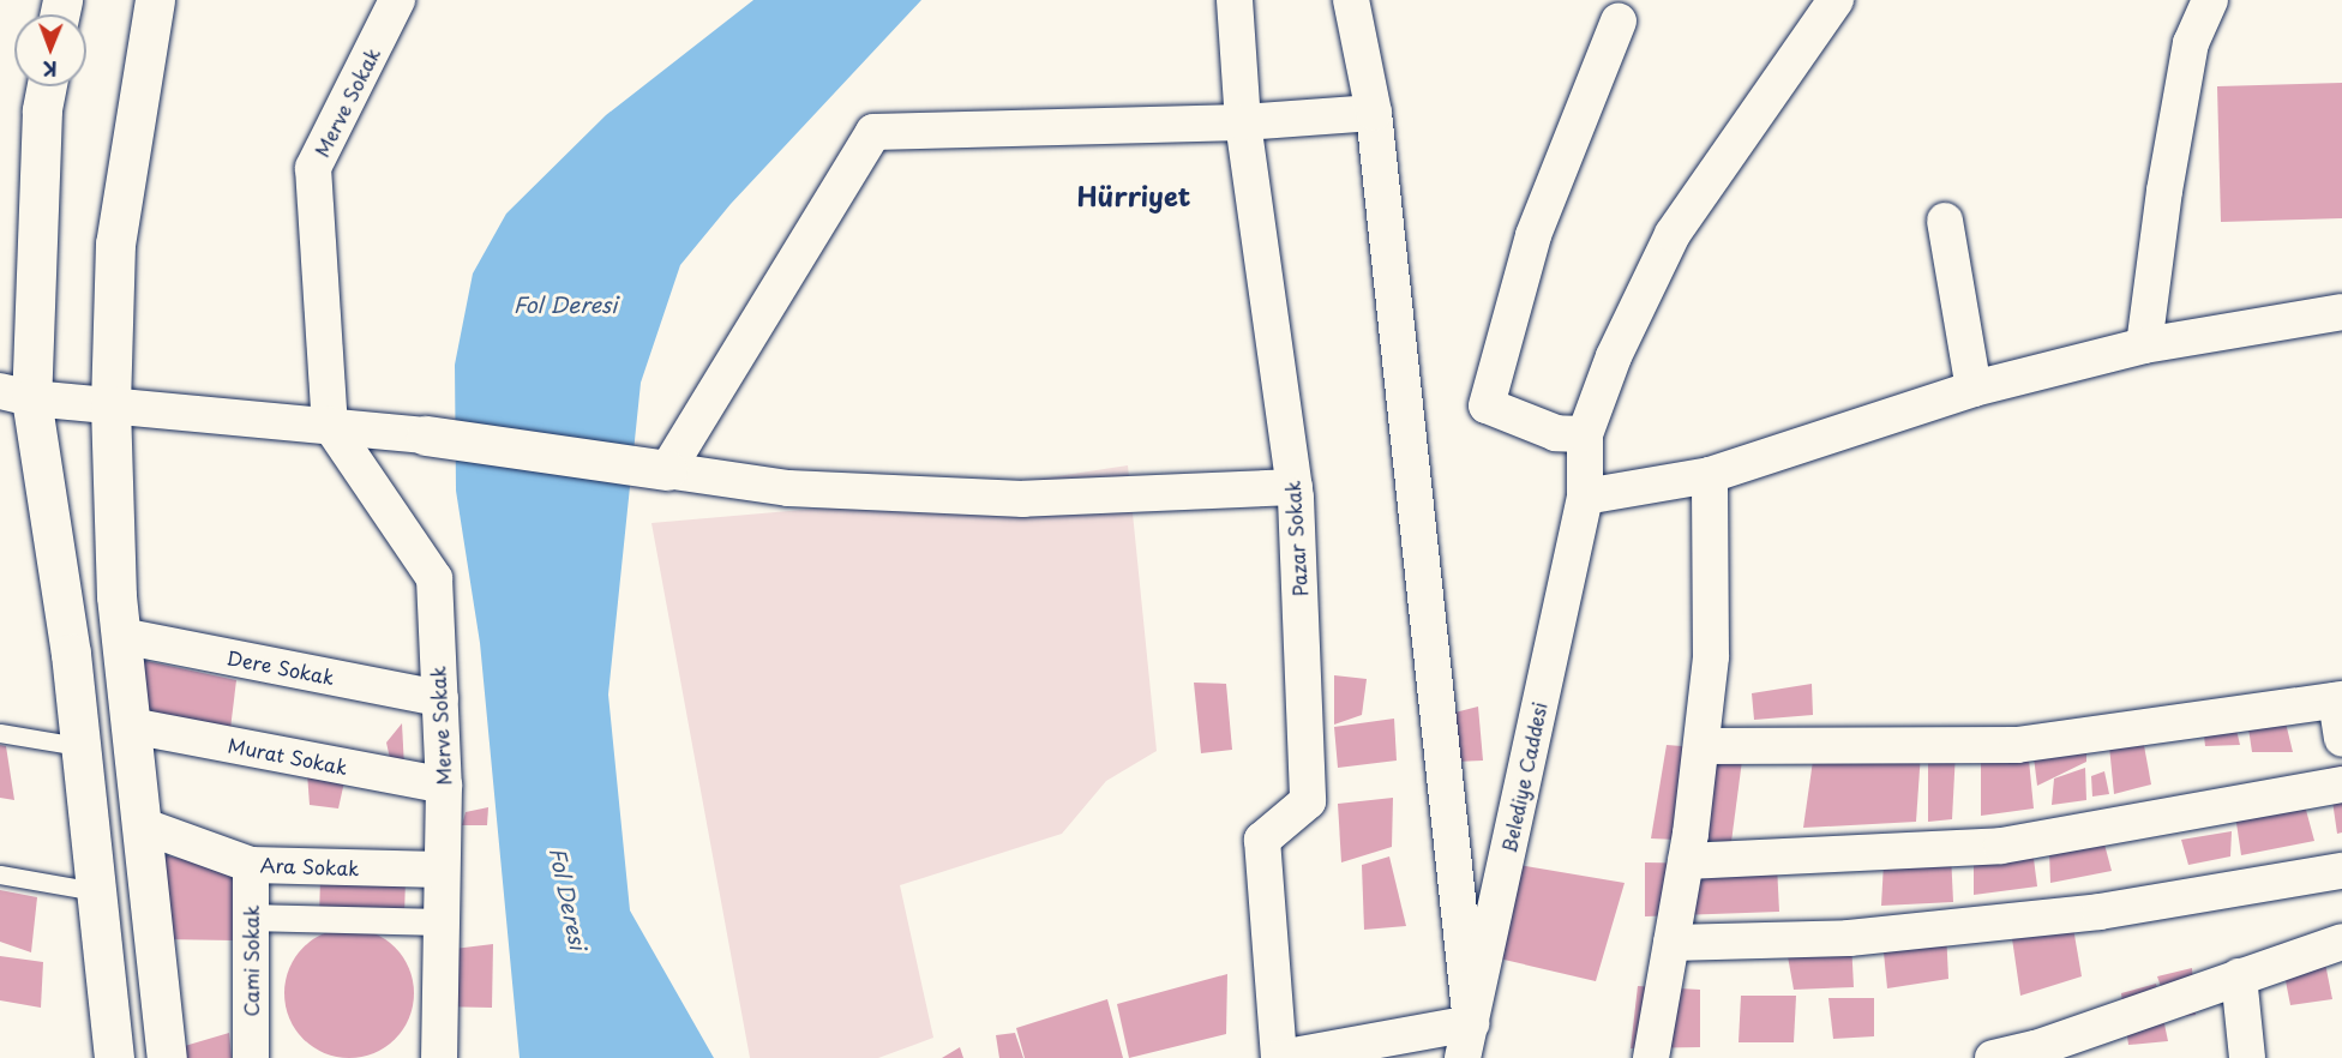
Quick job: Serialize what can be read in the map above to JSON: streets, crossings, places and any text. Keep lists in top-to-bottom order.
{
  "streets": {
    "street": [
      "Merve Sokak",
      "Pazar Sokak",
      "Dere Sokak",
      "Murat Sokak",
      "Belediye Caddesi",
      "Ara Sokak",
      "Cami Sokak"
    ]
  },
  "crossings": [
    ["Merve Sokak", "Dere Sokak"],
    ["Merve Sokak", "Murat Sokak"],
    ["Merve Sokak", "Ara Sokak"],
    ["Ara Sokak", "Cami Sokak"]
  ],
  "districts": ["Hürriyet"],
  "water": ["Fol Deresi"],
  "north": "bottom"
}
